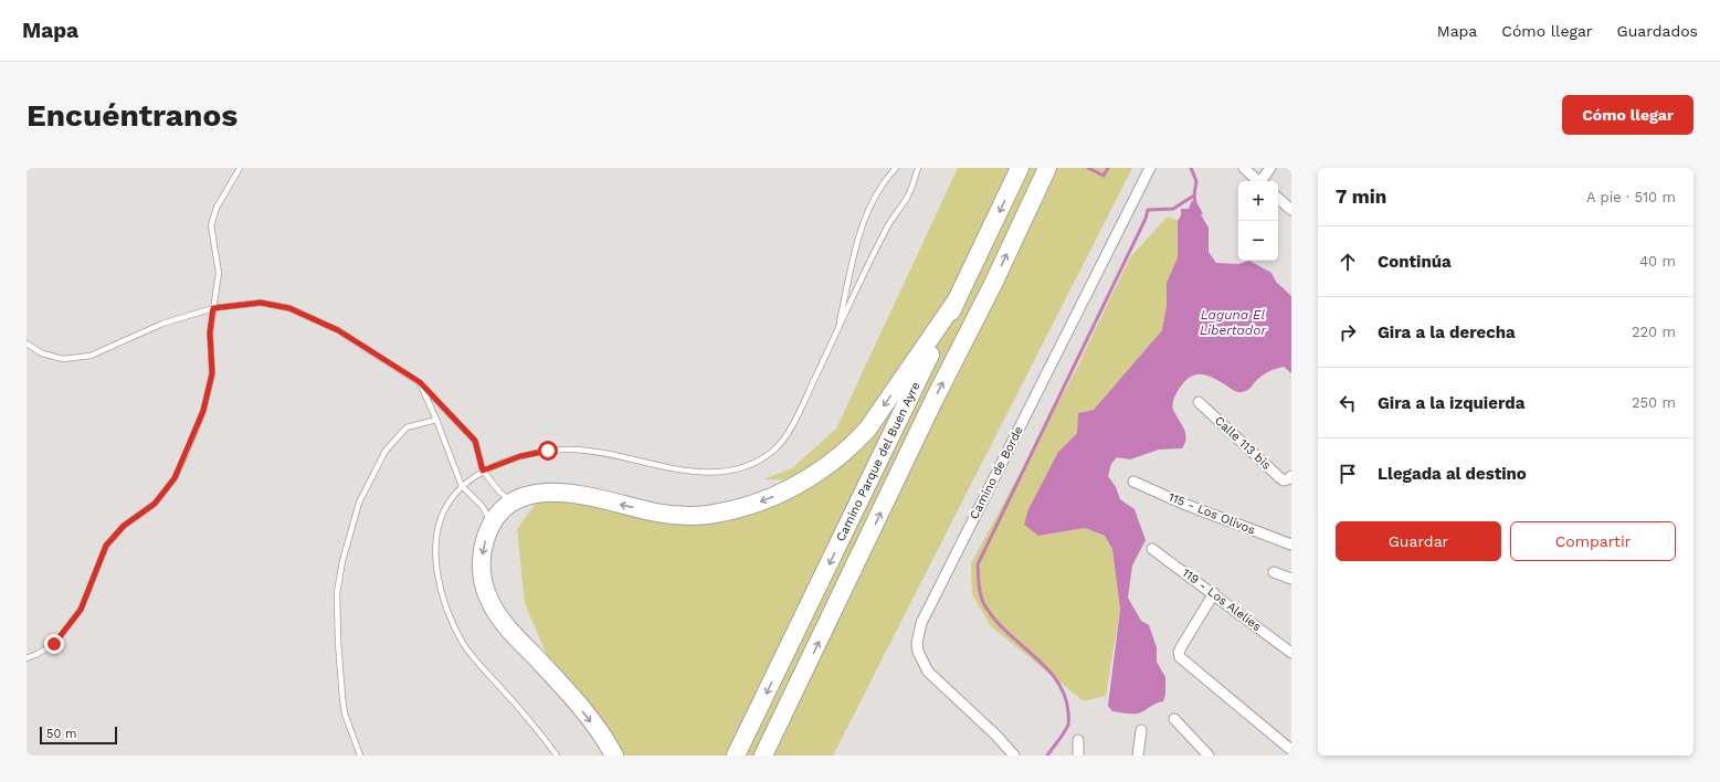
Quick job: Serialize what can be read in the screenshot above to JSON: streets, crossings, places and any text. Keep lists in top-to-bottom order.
{
  "streets": {
    "highway": ["Camino Parque del Buen Ayre"],
    "street": [
      "Calle 113 bis",
      "Camino de Borde",
      "115 - Los Olivos",
      "119 - Los Alelíes"
    ]
  },
  "water": ["Laguna El Libertador"],
  "scale_bar": "50 m",
  "page": {
    "header": "Mapa",
    "nav": ["Mapa", "Cómo llegar", "Guardados"],
    "buttons": [
      "Cómo llegar",
      ["Guardar", "Compartir"]
    ],
    "title": "Encuéntranos",
    "heading": ["7 min", "A pie · 510 m"],
    "map_buttons": ["+", "−"],
    "list": [
      ["Continúa", "40 m"],
      ["Gira a la derecha", "220 m"],
      ["Gira a la izquierda", "250 m"],
      "Llegada al destino"
    ],
    "scale": "50 m"
  }
}
